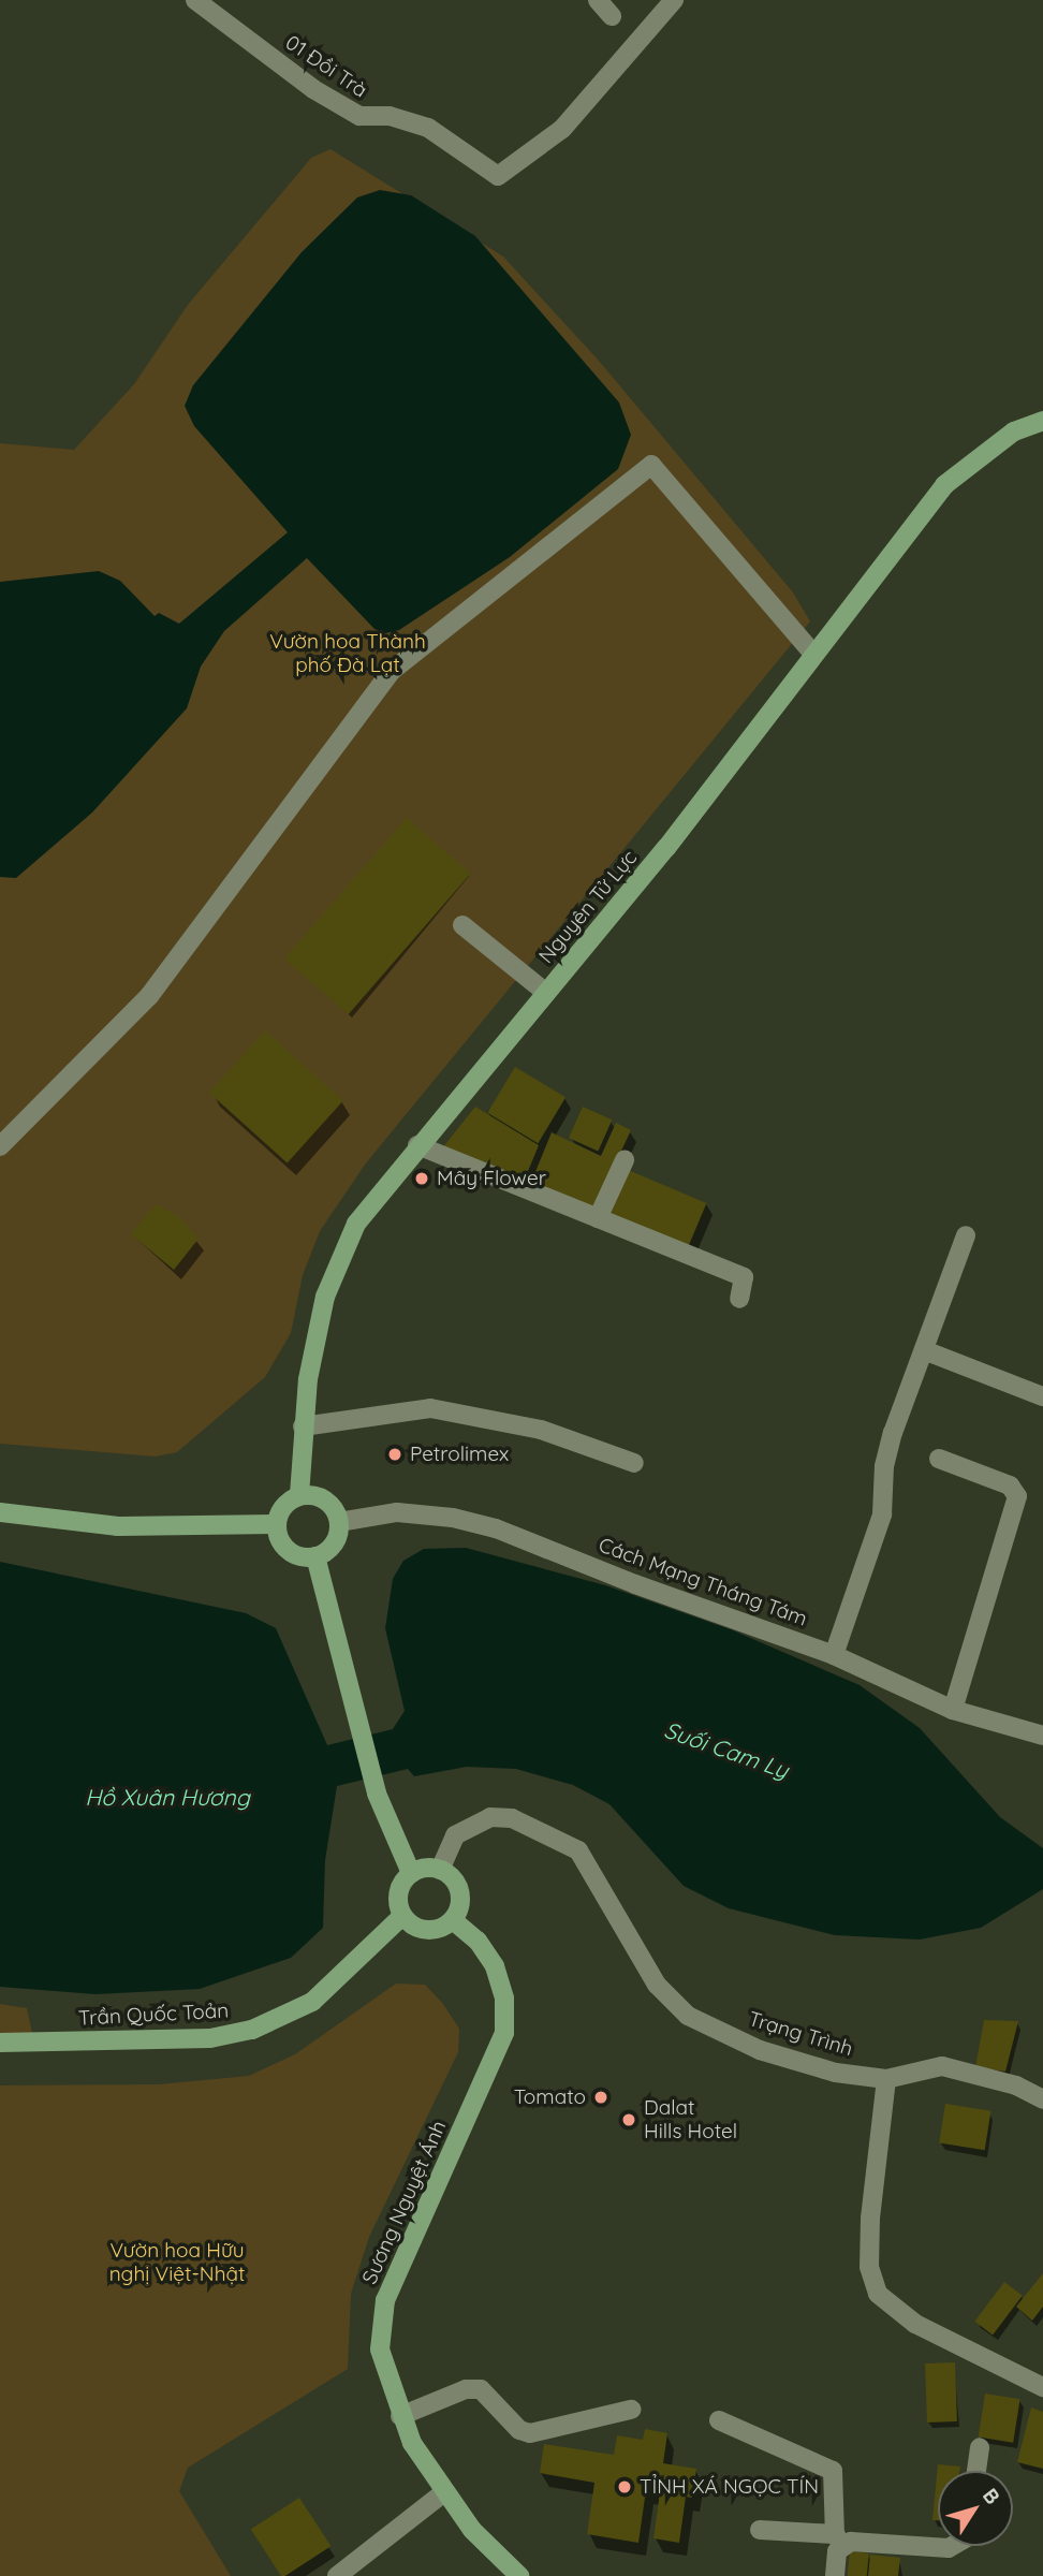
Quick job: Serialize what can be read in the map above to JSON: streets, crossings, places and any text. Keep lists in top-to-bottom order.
{
  "streets": {
    "main road": ["Nguyên Tử Lực", "Trần Quốc Toản", "Sương Nguyệt Ánh"],
    "street": ["01 Đồi Trà", "Cách Mạng Tháng Tám", "Trạng Trình"]
  },
  "crossings": [
    ["Nguyên Tử Lực", "Cách Mạng Tháng Tám"],
    ["Trần Quốc Toản", "Trạng Trình"],
    ["Trần Quốc Toản", "Sương Nguyệt Ánh"],
    ["Trạng Trình", "Sương Nguyệt Ánh"]
  ],
  "water": ["Suối Cam Ly", "Hồ Xuân Hương"],
  "parks": ["Vườn hoa Thành phố Đà Lạt", "Vườn hoa Hữu nghị Việt-Nhật"],
  "places": [
    "Mây Flower",
    "Petrolimex",
    "Tomato",
    "Dalat Hills Hotel",
    "TỈNH XÁ NGỌC TÍN"
  ],
  "north": "top right"
}
